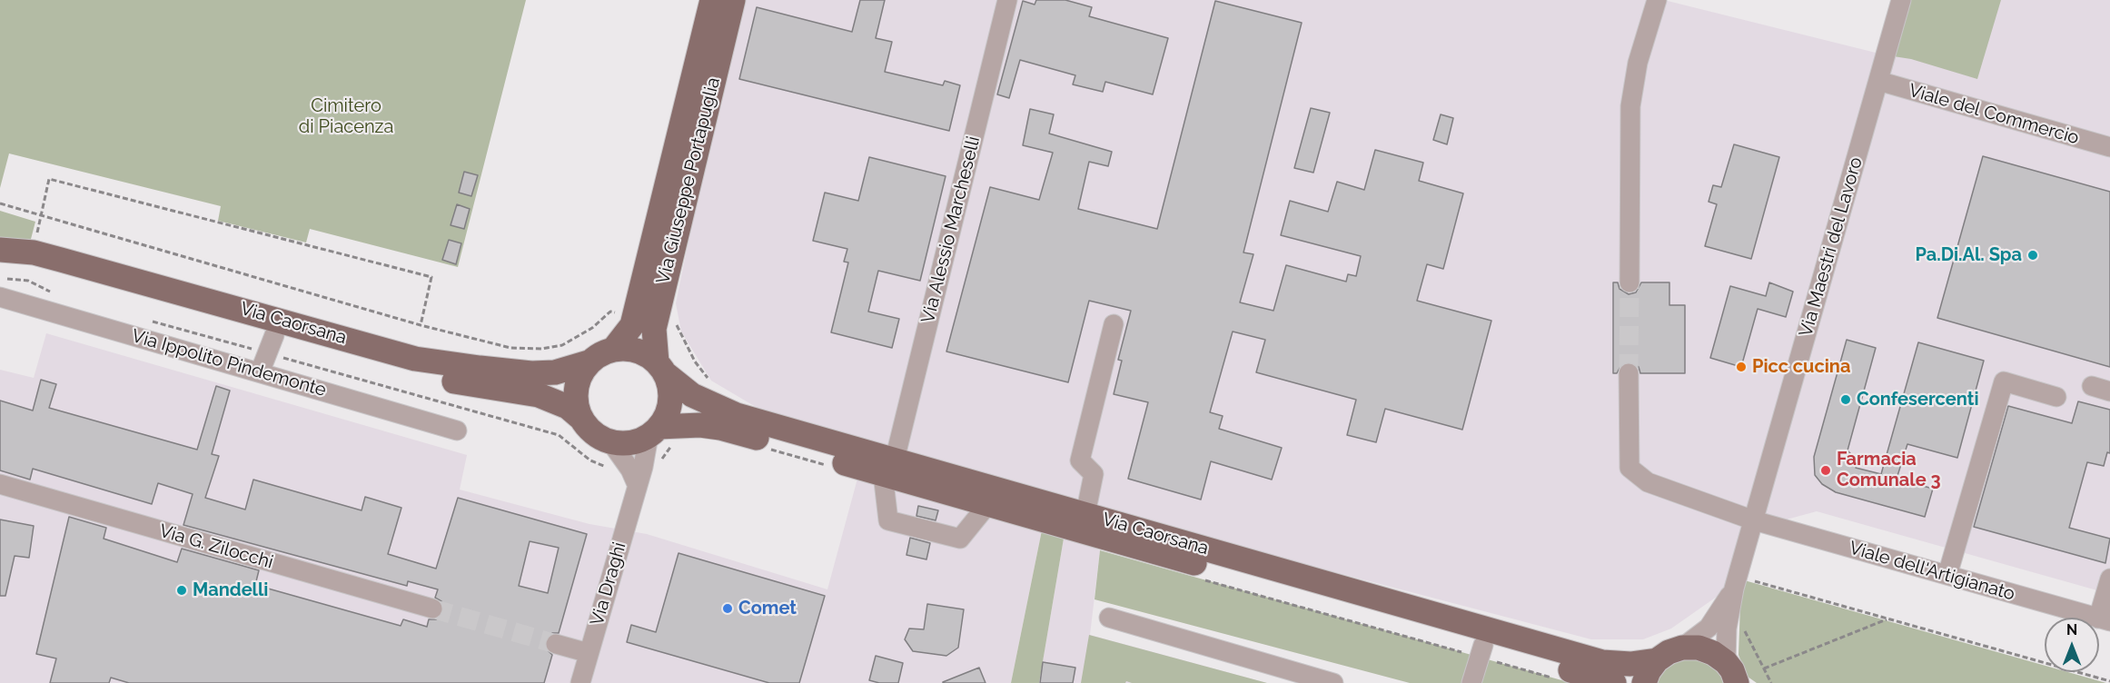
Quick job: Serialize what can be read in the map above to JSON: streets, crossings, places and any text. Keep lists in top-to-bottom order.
{
  "streets": {
    "main road": ["Via Giuseppe Portapuglia", "Via Caorsana"],
    "street": [
      "Viale del Commercio",
      "Via Alessio Marcheselli",
      "Via Maestri del Lavoro",
      "Via Ippolito Pindemonte",
      "Via G. Zilocchi",
      "Viale dell'Artigianato",
      "Via Draghi"
    ]
  },
  "crossings": [
    ["Viale del Commercio", "Via Maestri del Lavoro"],
    ["Via Giuseppe Portapuglia", "Via Caorsana"],
    ["Via Giuseppe Portapuglia", "Via Draghi"],
    ["Via Alessio Marcheselli", "Via Caorsana"],
    ["Via Maestri del Lavoro", "Viale dell'Artigianato"],
    ["Via Caorsana", "Via Draghi"]
  ],
  "parks": ["Cimitero di Piacenza"],
  "places": [
    "Pa.Di.Al. Spa",
    "Picc cucina",
    "Confesercenti",
    "Farmacia Comunale 3",
    "Mandelli",
    "Comet"
  ],
  "north": "top"
}
